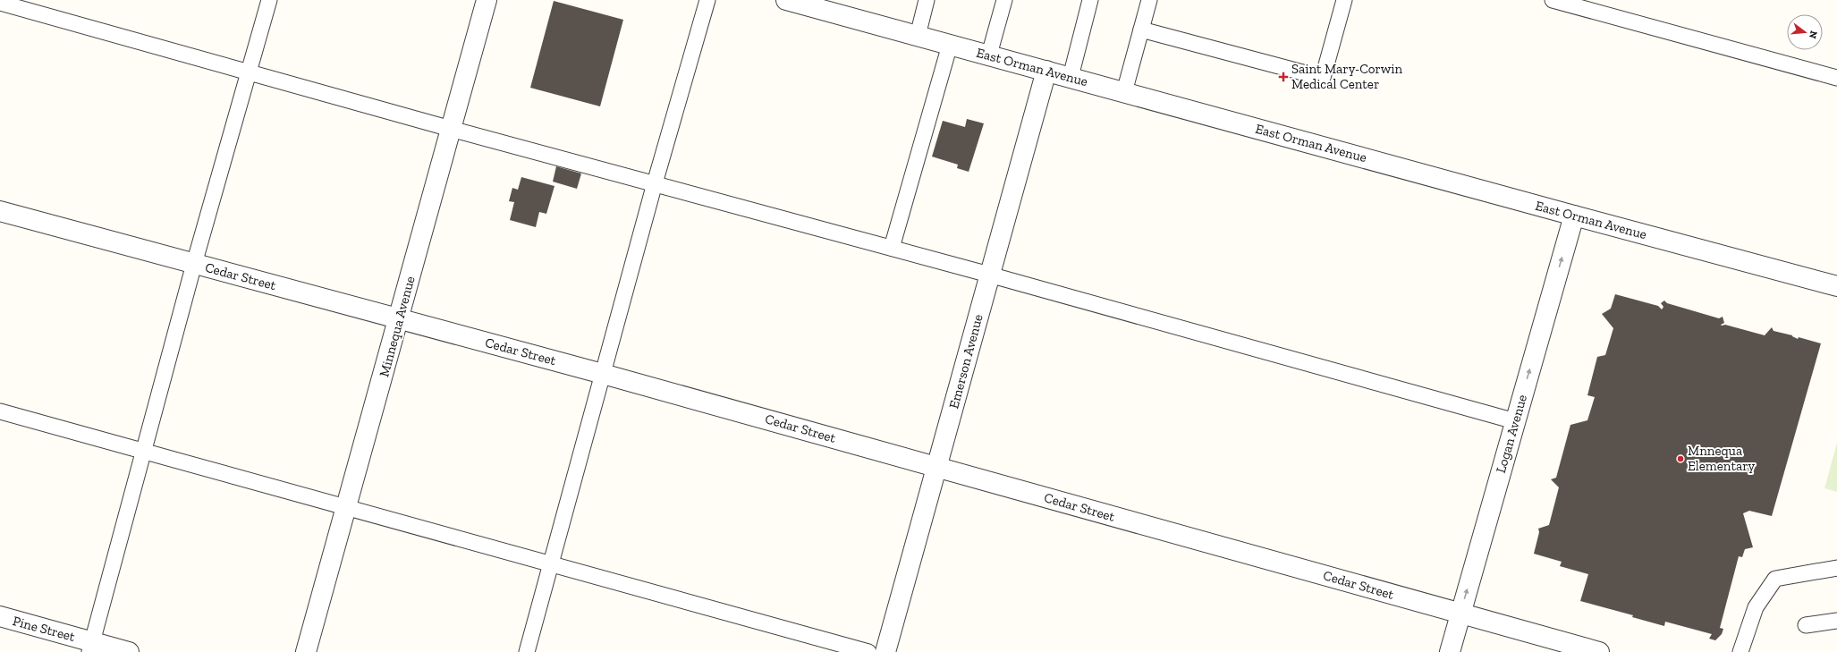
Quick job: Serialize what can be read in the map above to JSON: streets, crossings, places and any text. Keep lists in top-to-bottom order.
{
  "streets": {
    "street": [
      "East Orman Avenue",
      "Cedar Street",
      "Minnequa Avenue",
      "Emerson Avenue",
      "Logan Avenue",
      "Pine Street"
    ]
  },
  "crossings": [
    ["East Orman Avenue", "Emerson Avenue"],
    ["East Orman Avenue", "Logan Avenue"],
    ["Cedar Street", "Minnequa Avenue"],
    ["Cedar Street", "Emerson Avenue"],
    ["Cedar Street", "Logan Avenue"]
  ],
  "one_way": ["Logan Avenue"],
  "places": {
    "health": ["Saint Mary-Corwin Medical Center"],
    "other": ["Mnnequa Elementary"]
  },
  "north": "right"
}
